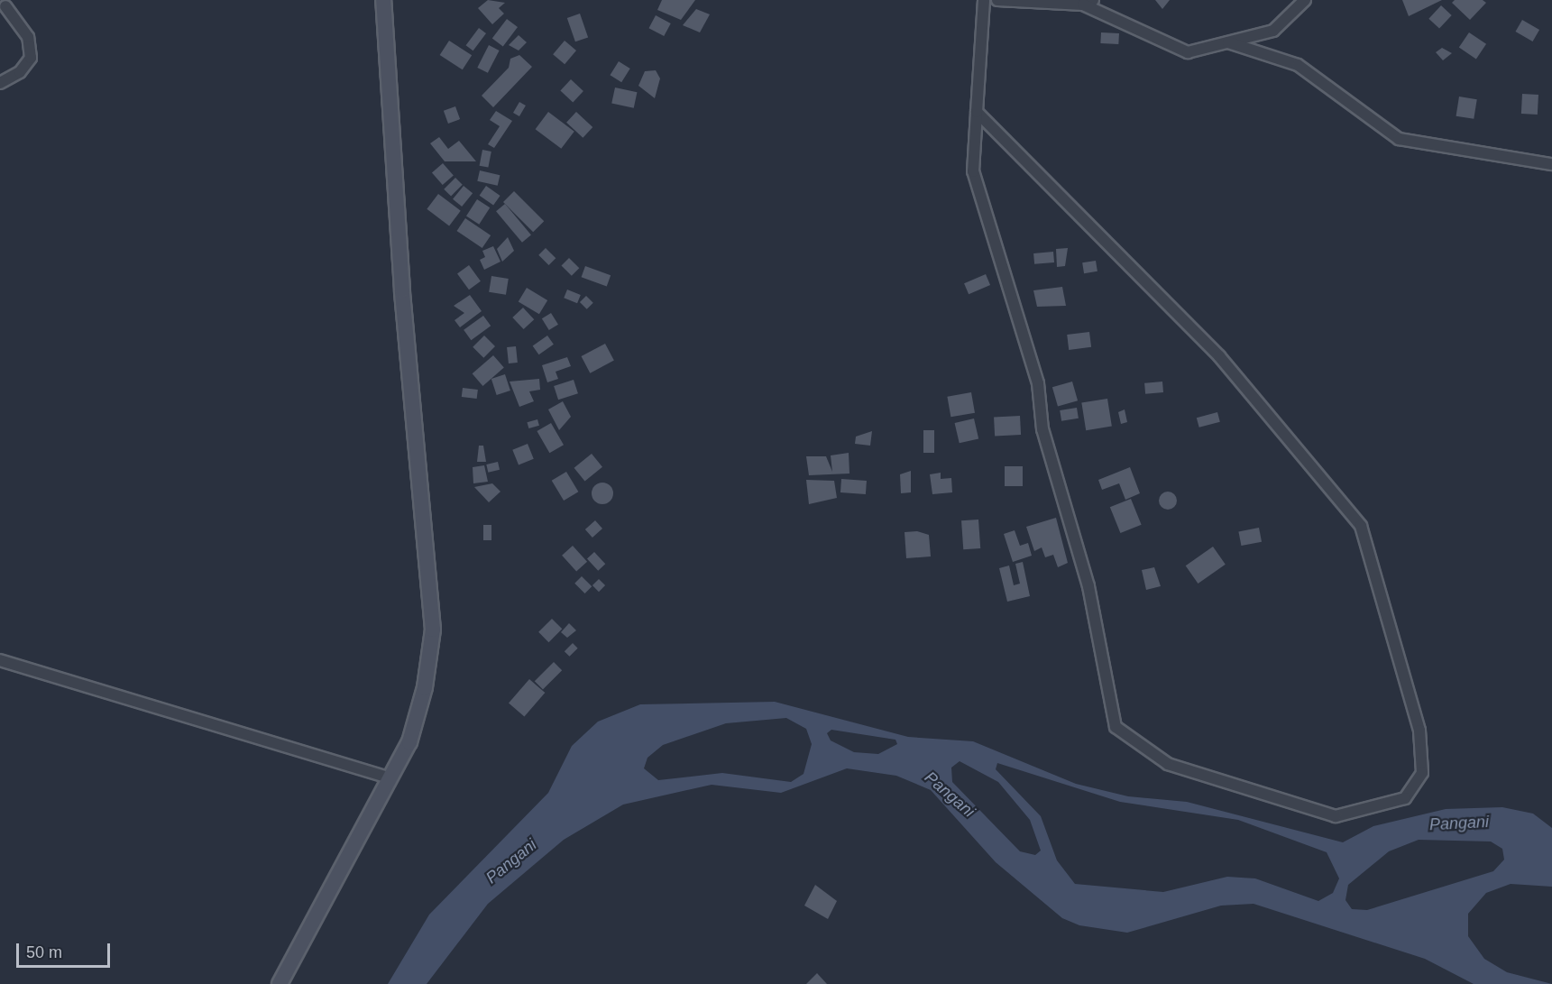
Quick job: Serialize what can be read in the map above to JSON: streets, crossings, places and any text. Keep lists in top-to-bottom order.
{
  "water": ["Pangani"],
  "scale_bar": "50 m"
}
